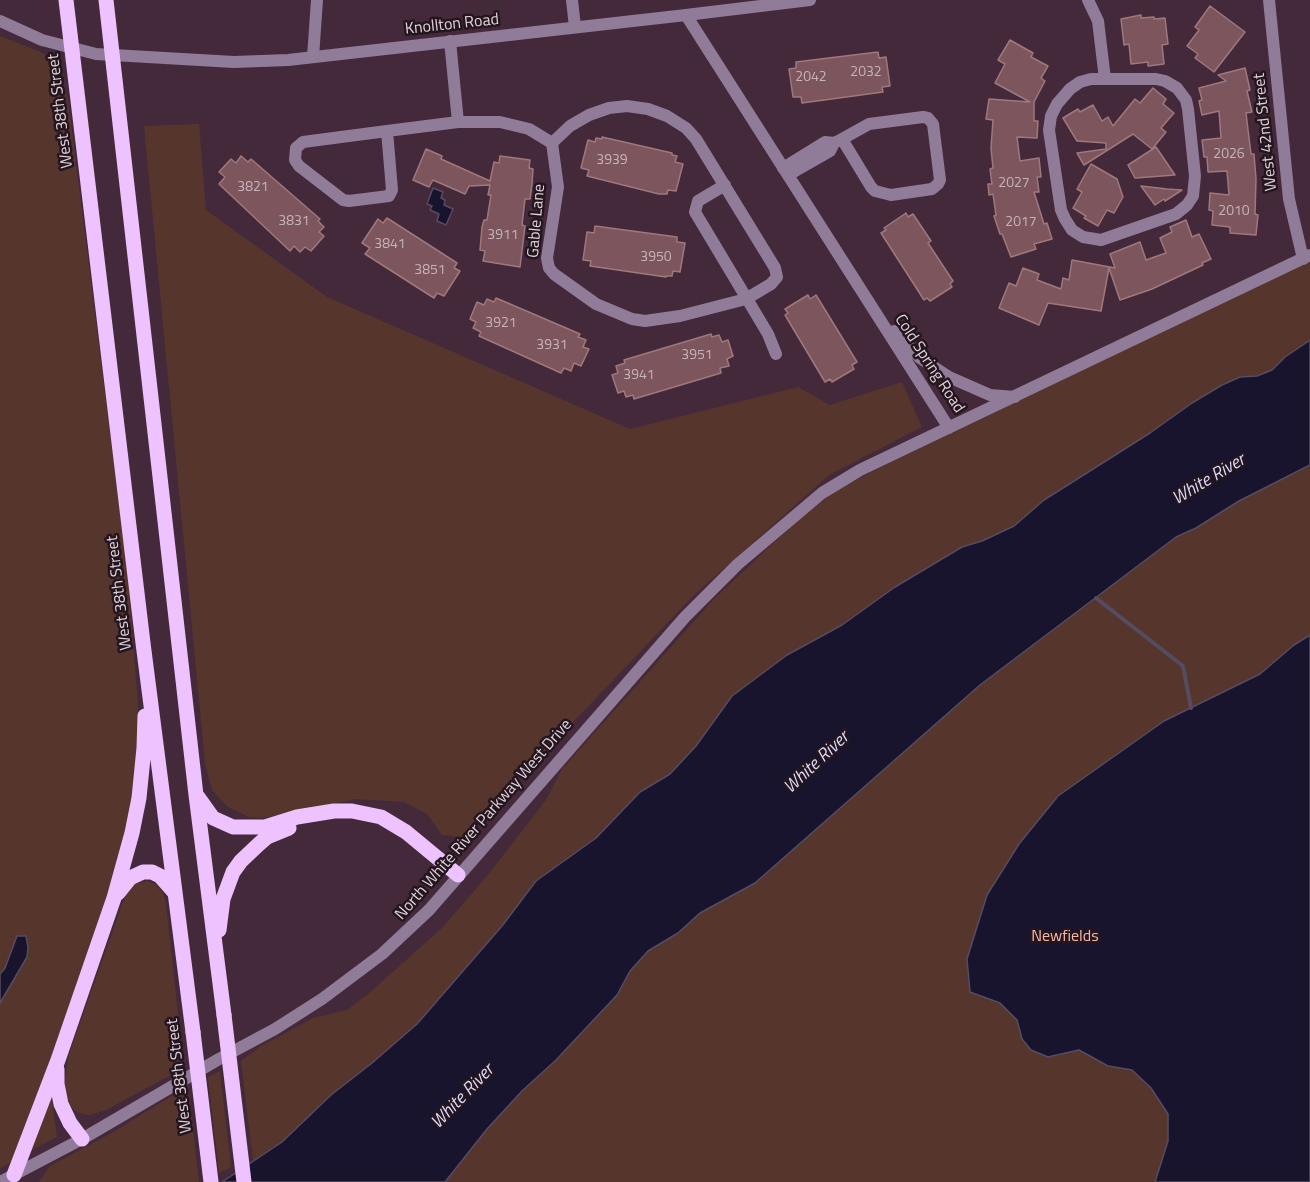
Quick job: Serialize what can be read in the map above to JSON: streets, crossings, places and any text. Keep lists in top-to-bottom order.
{
  "streets": {
    "main road": ["West 38th Street"],
    "street": [
      "Knollton Road",
      "West 42nd Street",
      "Gable Lane",
      "Cold Spring Road",
      "North White River Parkway West Drive"
    ]
  },
  "crossings": [
    ["Knollton Road", "West 38th Street"],
    ["Knollton Road", "Cold Spring Road"],
    ["West 42nd Street", "Cold Spring Road"],
    ["Cold Spring Road", "North White River Parkway West Drive"]
  ],
  "water": ["White River"],
  "parks": ["Newfields"],
  "house_numbers": [
    "2032",
    "2042",
    "2026",
    "3939",
    "2027",
    "3821",
    "2010",
    "3831",
    "2017",
    "3911",
    "3841",
    "3950",
    "3851",
    "3921",
    "3931",
    "3951",
    "3941"
  ]
}
